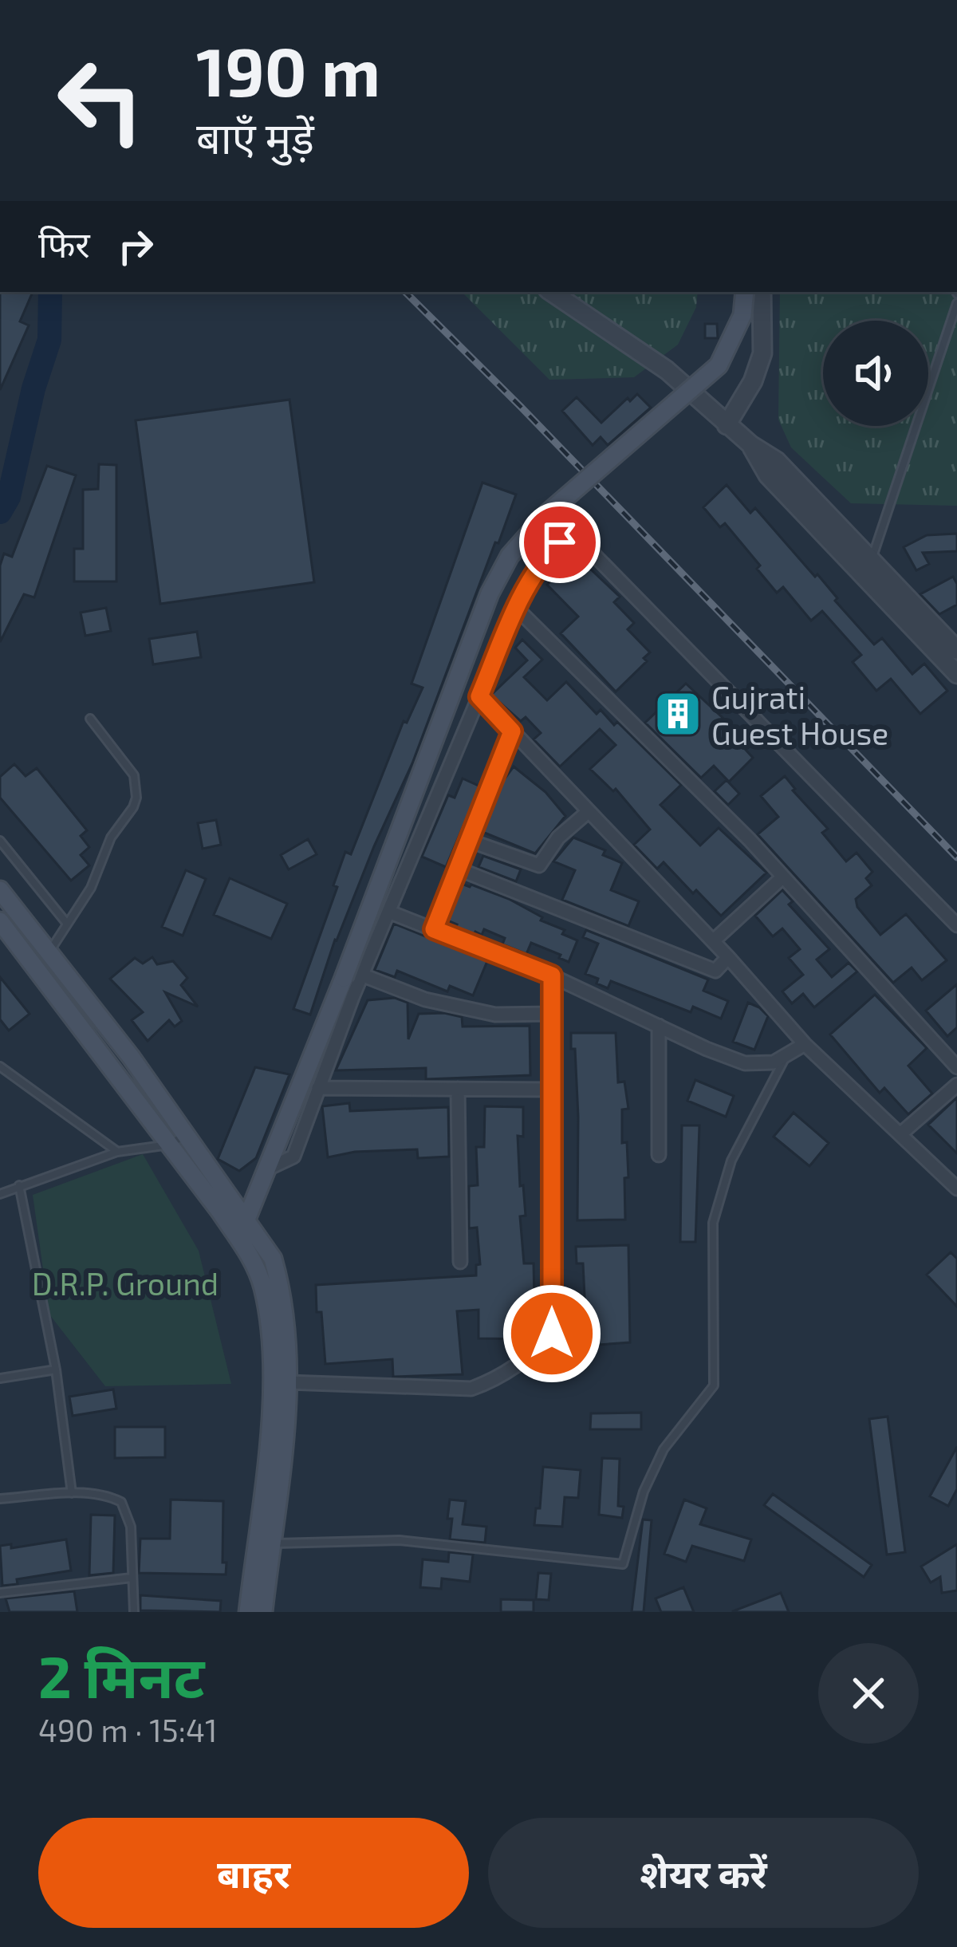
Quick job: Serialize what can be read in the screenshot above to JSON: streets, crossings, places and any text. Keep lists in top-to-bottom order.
{
  "parks": ["D.R.P. Ground"],
  "places": {
    "building": ["Gujrati Guest House"]
  },
  "page": {
    "turn": ["190 m", "बाएँ मुड़ें"],
    "then": "फिर",
    "heading": ["2 मिनट", "490 m · 15:41"],
    "buttons": ["बाहर", "शेयर करें"]
  }
}
